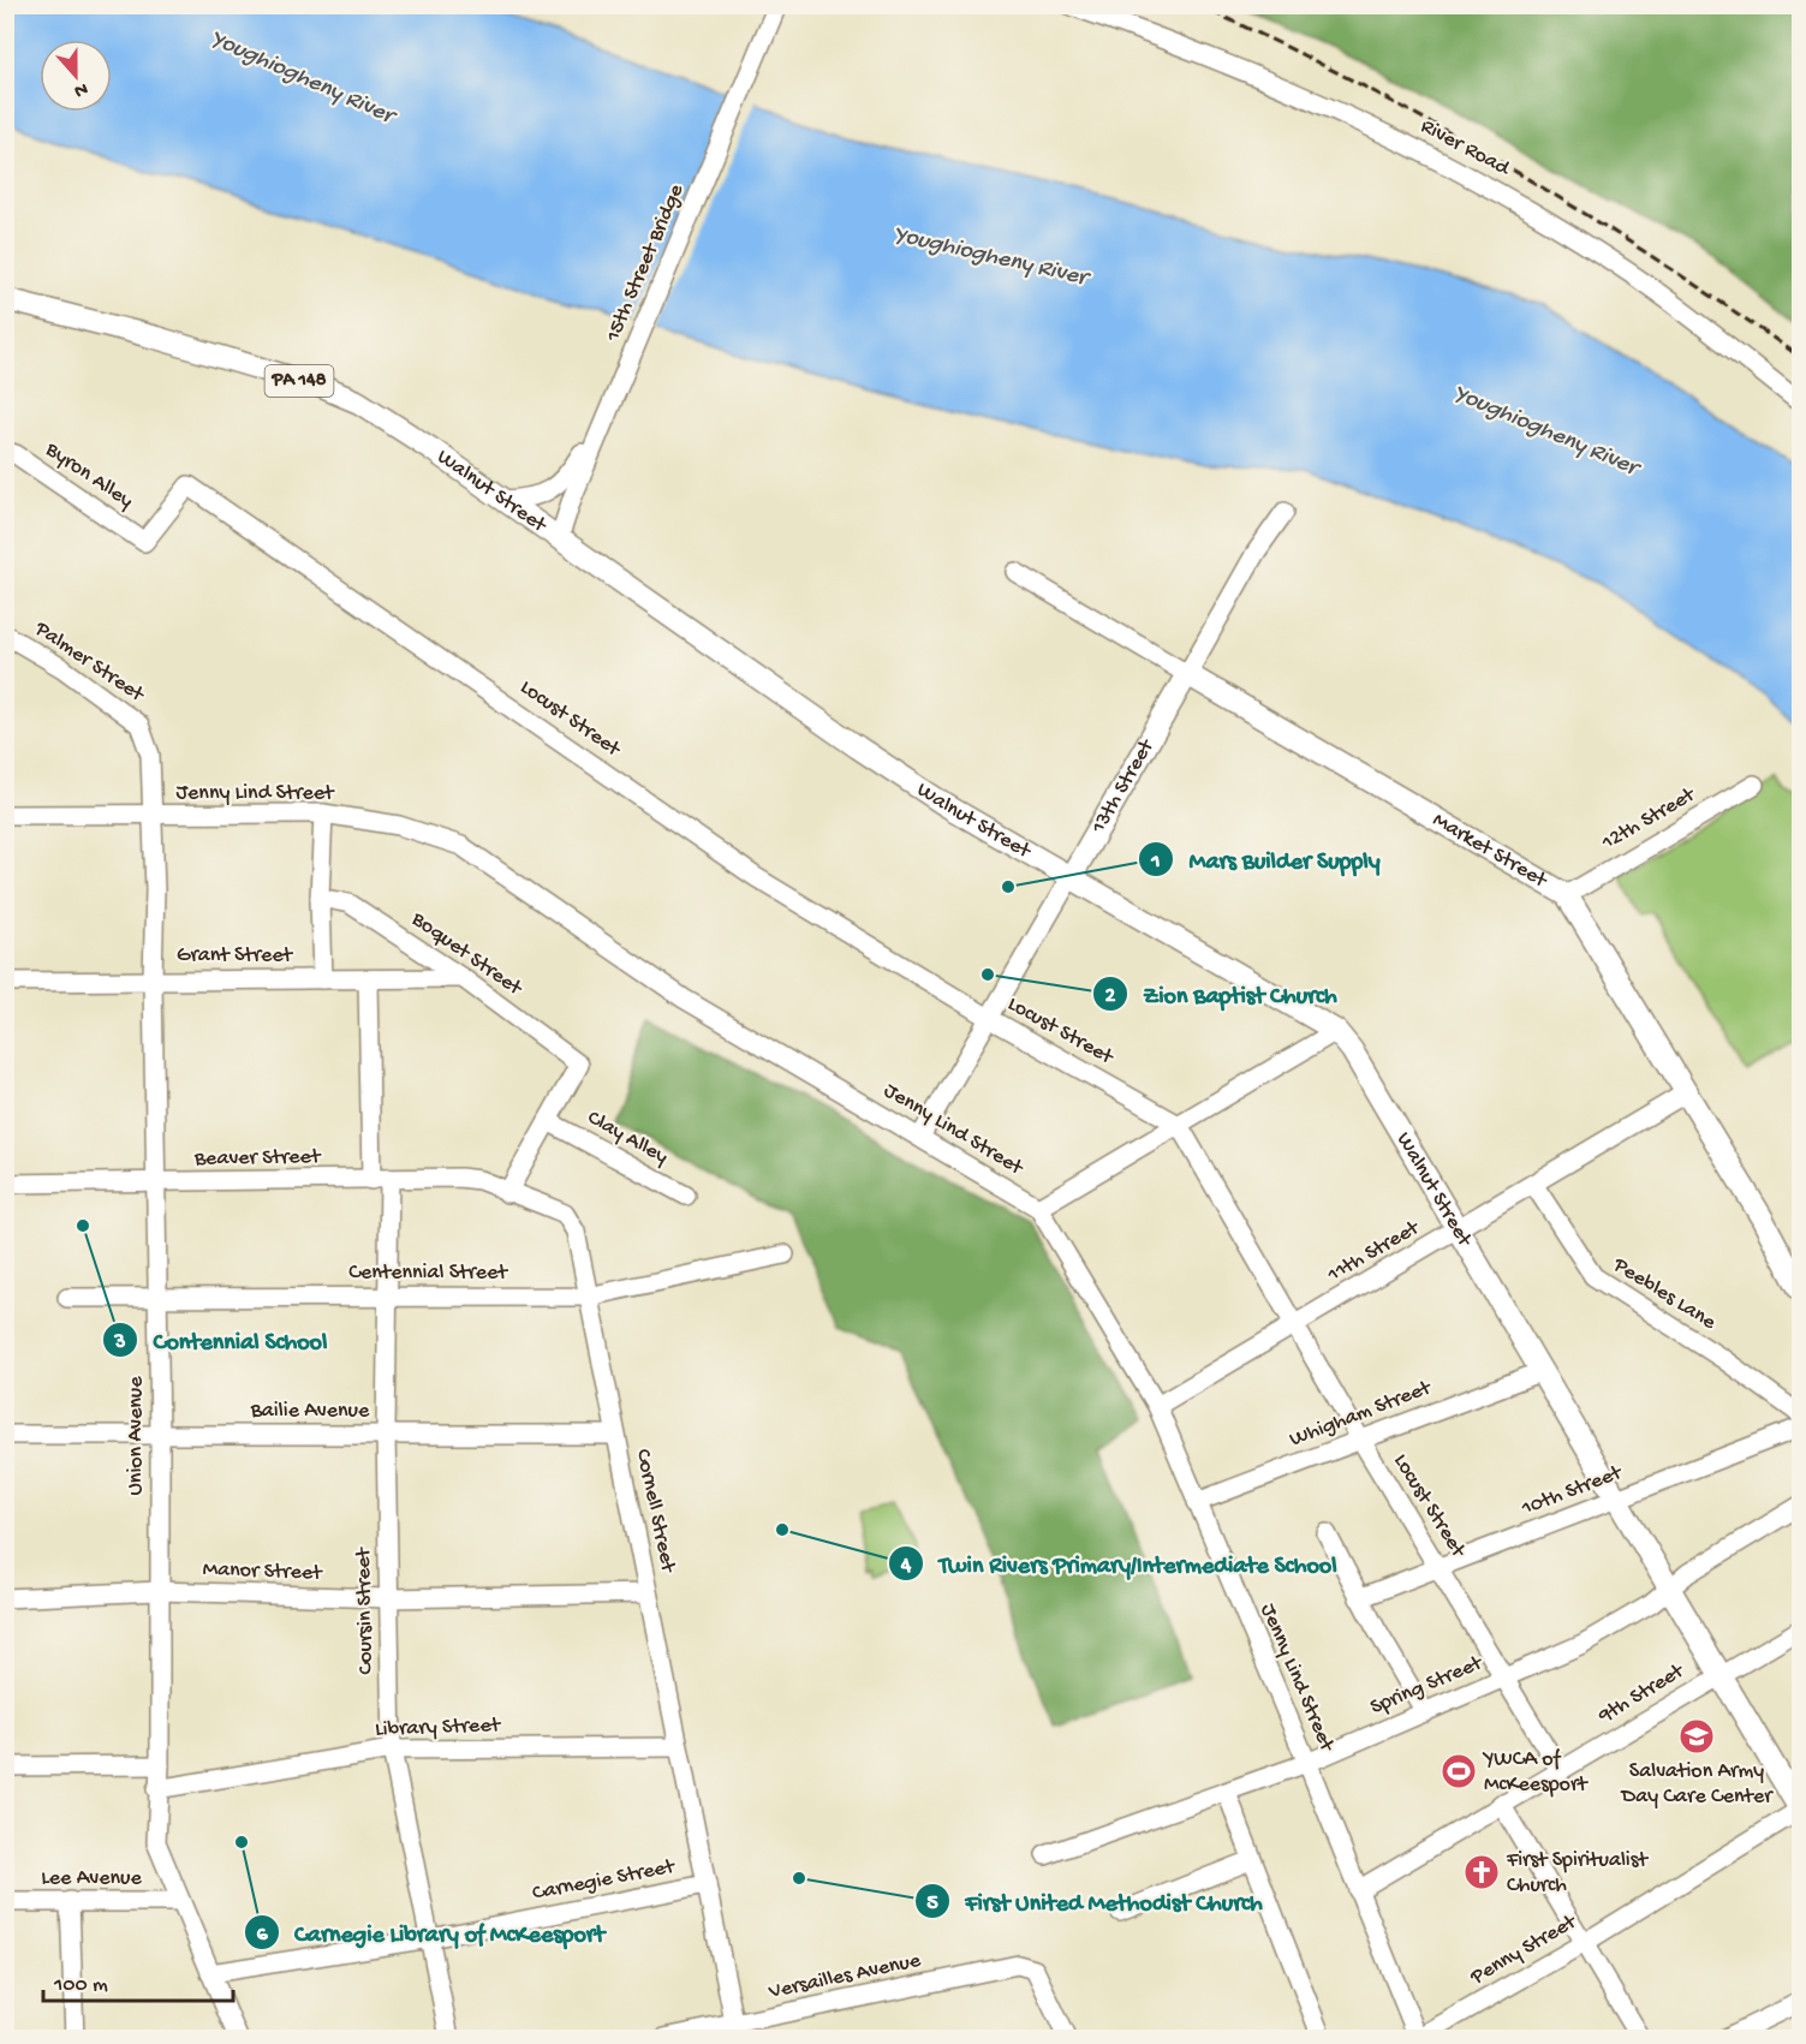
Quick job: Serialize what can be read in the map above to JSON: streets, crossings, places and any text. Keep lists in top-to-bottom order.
{
  "streets": {
    "main road": [
      "PA 148",
      "Walnut Street",
      "13th Street",
      "Market Street"
    ],
    "street": [
      "River Road",
      "15th Street Bridge",
      "Byron Alley",
      "Palmer Street",
      "Locust Street",
      "Jenny Lind Street",
      "12th Street",
      "Boquet Street",
      "Grant Street",
      "Clay Alley",
      "Beaver Street",
      "11th Street",
      "Centennial Street",
      "Peebles Lane",
      "Bailie Avenue",
      "Whigham Street",
      "Union Avenue",
      "10th Street",
      "Cornell Street",
      "Manor Street",
      "Coursin Street",
      "Spring Street",
      "9th Street",
      "Library Street",
      "Lee Avenue",
      "Carnegie Street",
      "Penny Street",
      "Versailles Avenue"
    ]
  },
  "crossings": [
    ["15th Street Bridge", "Walnut Street"],
    ["Byron Alley", "Locust Street"],
    ["Walnut Street", "13th Street"],
    ["Walnut Street", "11th Street"],
    ["Walnut Street", "Whigham Street"],
    ["Walnut Street", "10th Street"],
    ["Walnut Street", "Spring Street"],
    ["Walnut Street", "9th Street"],
    ["Walnut Street", "Penny Street"],
    ["Palmer Street", "Jenny Lind Street"],
    ["Palmer Street", "Union Avenue"],
    ["Locust Street", "13th Street"],
    ["Locust Street", "11th Street"],
    ["Locust Street", "Whigham Street"],
    ["Locust Street", "10th Street"],
    ["Locust Street", "Spring Street"],
    ["Locust Street", "9th Street"],
    ["13th Street", "Jenny Lind Street"],
    ["13th Street", "Market Street"],
    ["Jenny Lind Street", "11th Street"],
    ["Jenny Lind Street", "Whigham Street"],
    ["Jenny Lind Street", "Union Avenue"],
    ["Jenny Lind Street", "Spring Street"],
    ["Jenny Lind Street", "9th Street"],
    ["Jenny Lind Street", "Penny Street"],
    ["12th Street", "Market Street"],
    ["Market Street", "11th Street"],
    ["Boquet Street", "Grant Street"],
    ["Boquet Street", "Clay Alley"],
    ["Grant Street", "Union Avenue"],
    ["Grant Street", "Coursin Street"],
    ["Beaver Street", "Union Avenue"],
    ["Beaver Street", "Cornell Street"],
    ["Beaver Street", "Coursin Street"],
    ["11th Street", "Peebles Lane"],
    ["Centennial Street", "Union Avenue"],
    ["Centennial Street", "Cornell Street"],
    ["Centennial Street", "Coursin Street"],
    ["Bailie Avenue", "Union Avenue"],
    ["Bailie Avenue", "Cornell Street"],
    ["Bailie Avenue", "Coursin Street"],
    ["Union Avenue", "Manor Street"],
    ["Union Avenue", "Library Street"],
    ["Union Avenue", "Lee Avenue"],
    ["Union Avenue", "Carnegie Street"],
    ["Cornell Street", "Manor Street"],
    ["Cornell Street", "Library Street"],
    ["Cornell Street", "Carnegie Street"],
    ["Cornell Street", "Versailles Avenue"],
    ["Manor Street", "Coursin Street"],
    ["Coursin Street", "Library Street"],
    ["Coursin Street", "Carnegie Street"]
  ],
  "water": ["Youghiogheny River"],
  "places": {
    "other": [
      "Mars Builder Supply",
      "Zion Baptist Church",
      "Contennial School",
      "Twin Rivers Primary/Intermediate School",
      "Carnegie Library of McKeesport",
      "First United Methodist Church"
    ],
    "school or university": ["Salvation Army Day Care Center"],
    "sports": ["YWCA of McKeesport"],
    "church": ["First Spiritualist Church"]
  },
  "scale_bar": "100 m",
  "north": "bottom"
}
